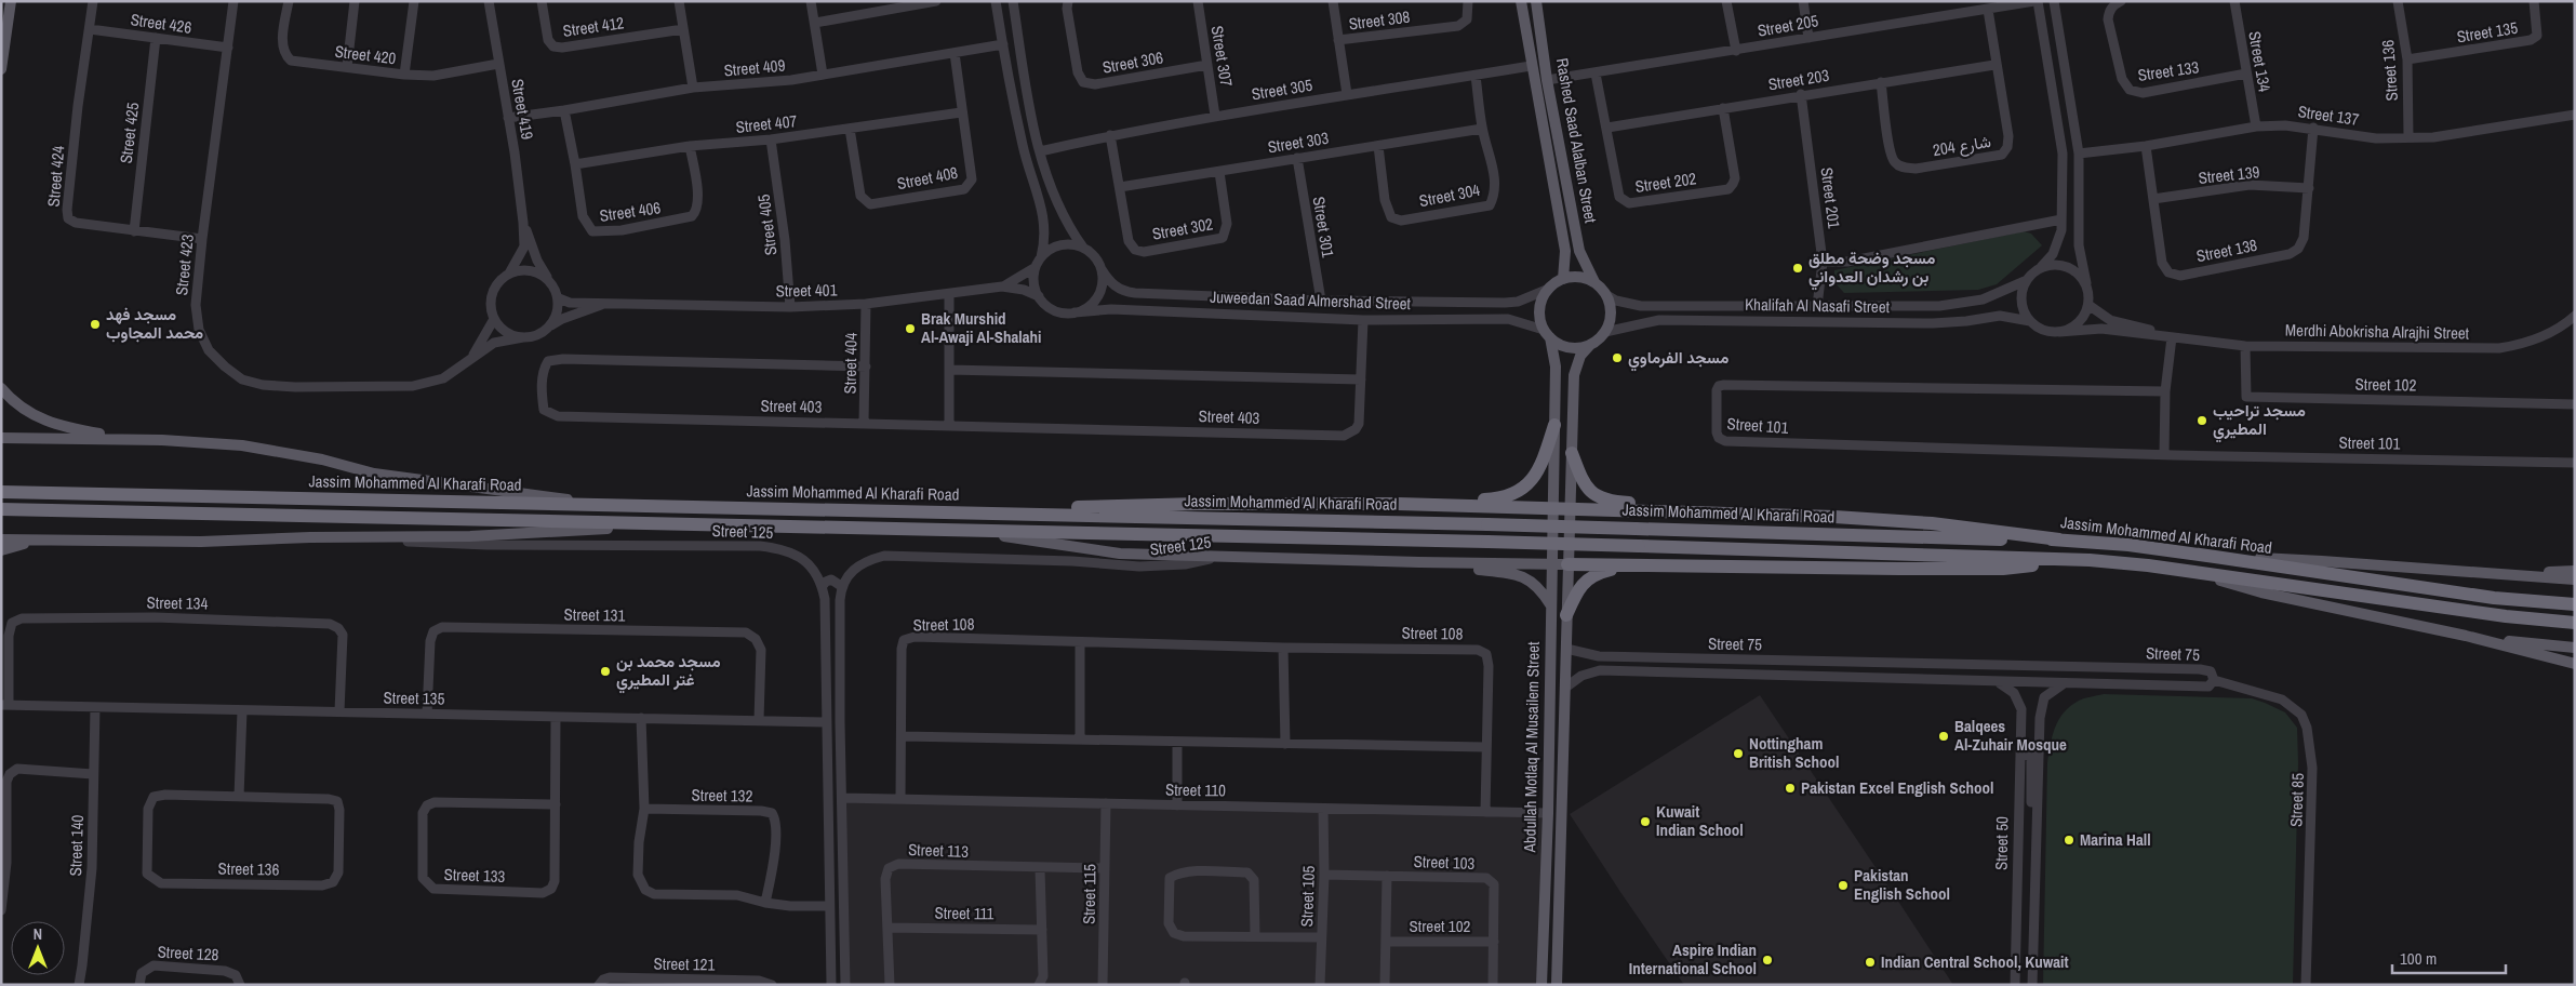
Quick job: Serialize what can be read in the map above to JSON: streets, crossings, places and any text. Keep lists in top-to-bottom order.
{
  "streets": {
    "highway": ["Jassim Mohammed Al Kharafi Road"],
    "main road": ["Rashed Saad Alalban Street", "Abdullah Motlaq Al Musailem Street"],
    "street": [
      "Street 308",
      "Street 426",
      "Street 205",
      "Street 412",
      "Street 135",
      "Street 420",
      "Street 307",
      "Street 134",
      "Street 306",
      "Street 409",
      "Street 136",
      "Street 133",
      "Street 203",
      "Street 305",
      "Street 419",
      "Street 137",
      "Street 407",
      "Street 425",
      "Street 303",
      "شارع 204",
      "Street 139",
      "Street 424",
      "Street 408",
      "Street 202",
      "Street 304",
      "Street 201",
      "Street 406",
      "Street 405",
      "Street 301",
      "Street 302",
      "Street 138",
      "Street 423",
      "Street 401",
      "Juweedan Saad Almershad Street",
      "Khalifah Al Nasafi Street",
      "Merdhi Abokrisha Alrajhi Street",
      "Street 404",
      "Street 102",
      "Street 403",
      "Street 101",
      "Street 125",
      "Street 131",
      "Street 108",
      "Street 75",
      "Street 110",
      "Street 132",
      "Street 85",
      "Street 50",
      "Street 140",
      "Street 113",
      "Street 103",
      "Street 115",
      "Street 105",
      "Street 111",
      "Street 128",
      "Street 121"
    ]
  },
  "crossings": [
    ["Street 426", "Street 425"],
    ["Street 426", "Street 424"],
    ["Street 426", "Street 423"],
    ["Street 205", "Rashed Saad Alalban Street"],
    ["Street 205", "شارع 204"],
    ["Street 205", "Street 202"],
    ["Street 135", "Street 134"],
    ["Street 135", "Street 136"],
    ["Street 135", "Street 133"],
    ["Street 135", "Street 125"],
    ["Street 135", "Street 131"],
    ["Street 135", "Street 140"],
    ["Street 420", "Street 419"],
    ["Street 307", "Street 306"],
    ["Street 307", "Street 305"],
    ["Street 134", "Street 133"],
    ["Street 134", "Street 137"],
    ["Street 409", "Street 419"],
    ["Street 409", "Street 408"],
    ["Street 409", "Street 406"],
    ["Street 136", "Street 137"],
    ["Street 203", "شارع 204"],
    ["Street 203", "Street 202"],
    ["Street 203", "Street 201"],
    ["Street 305", "Rashed Saad Alalban Street"],
    ["Street 305", "Street 304"],
    ["Street 305", "Street 302"],
    ["Street 419", "Street 423"],
    ["Street 419", "Street 401"],
    ["Street 137", "Street 138"],
    ["Street 407", "Street 408"],
    ["Street 407", "Street 406"],
    ["Street 407", "Street 405"],
    ["Street 425", "Street 424"],
    ["Rashed Saad Alalban Street", "Juweedan Saad Almershad Street"],
    ["Rashed Saad Alalban Street", "Khalifah Al Nasafi Street"],
    ["Street 303", "Street 304"],
    ["Street 303", "Street 301"],
    ["Street 303", "Street 302"],
    ["Street 139", "Street 138"],
    ["Street 424", "Street 423"],
    ["Street 201", "Khalifah Al Nasafi Street"],
    ["Street 405", "Street 401"],
    ["Street 301", "Juweedan Saad Almershad Street"],
    ["Street 423", "Street 401"],
    ["Street 401", "Juweedan Saad Almershad Street"],
    ["Street 401", "Street 404"],
    ["Juweedan Saad Almershad Street", "Khalifah Al Nasafi Street"],
    ["Juweedan Saad Almershad Street", "Street 403"],
    ["Khalifah Al Nasafi Street", "Merdhi Abokrisha Alrajhi Street"],
    ["Merdhi Abokrisha Alrajhi Street", "Street 102"],
    ["Street 404", "Street 403"],
    ["Street 102", "Street 103"],
    ["Street 108", "Street 110"],
    ["Street 75", "Abdullah Motlaq Al Musailem Street"],
    ["Street 75", "Street 85"],
    ["Street 75", "Street 50"],
    ["Abdullah Motlaq Al Musailem Street", "Street 110"],
    ["Street 110", "Street 115"],
    ["Street 110", "Street 105"],
    ["Street 113", "Street 115"],
    ["Street 113", "Street 111"],
    ["Street 103", "Street 105"]
  ],
  "places": [
    "مسجد وضحة مطلق بن رشدان العدواني",
    "مسجد فهد محمد المجاوب",
    "Brak Murshid Al-Awaji Al-Shalahi",
    "مسجد الفرماوي",
    "مسجد تراحيب المطيري",
    "مسجد محمد بن غتر المطيري",
    "Balqees Al-Zuhair Mosque",
    "Nottingham British School",
    "Pakistan Excel English School",
    "Kuwait Indian School",
    "Marina Hall",
    "Pakistan English School",
    "Aspire Indian International School",
    "Indian Central School, Kuwait"
  ],
  "scale_bar": "100 m",
  "north": "top"
}
